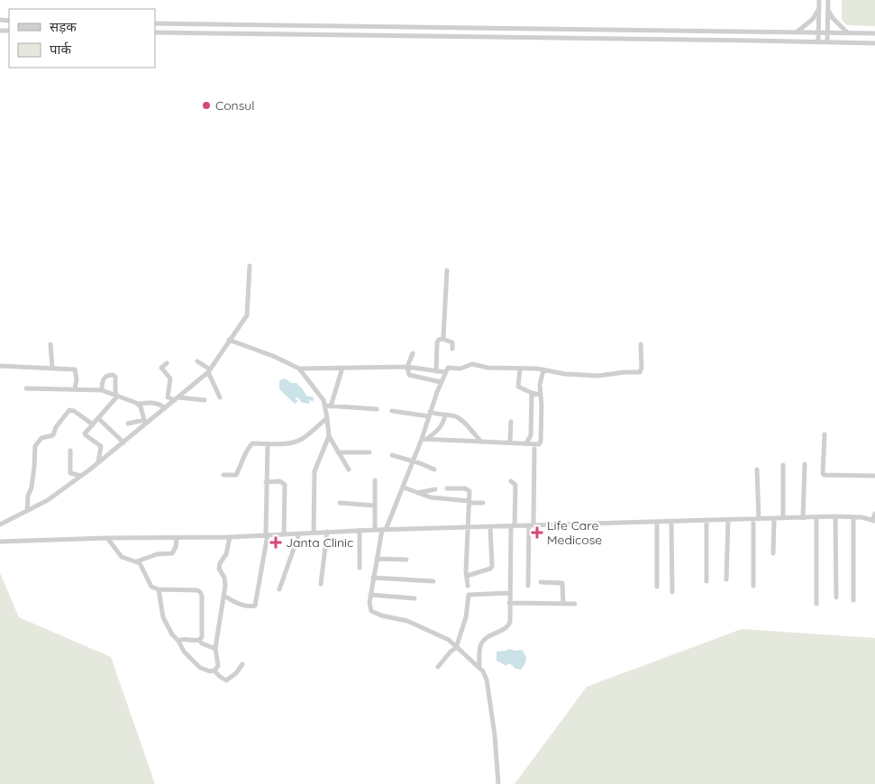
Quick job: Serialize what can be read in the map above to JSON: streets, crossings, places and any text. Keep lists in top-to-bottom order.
{
  "places": {
    "other": ["Consul"],
    "health": ["Life Care Medicose", "Janta Clinic"]
  },
  "legend": ["सड़क", "पार्क"]
}
